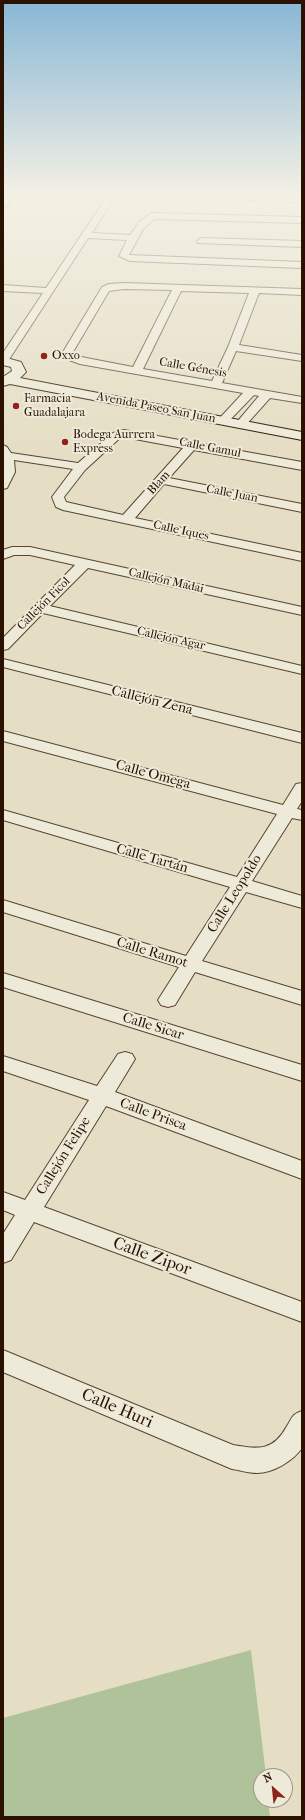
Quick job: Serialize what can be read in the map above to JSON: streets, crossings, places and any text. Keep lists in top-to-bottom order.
{
  "streets": {
    "street": [
      "Calle Génesis",
      "Avenida Paseo San Juan",
      "Calle Gamul",
      "Blam",
      "Calle Juan",
      "Calle Iques",
      "Callejón Madai",
      "Callejón Ficol",
      "Callejón Agar",
      "Callejón Zena",
      "Calle Omega",
      "Calle Tartán",
      "Calle Leopoldo",
      "Calle Ramot",
      "Calle Sicar",
      "Calle Prisca",
      "Callejón Felipe",
      "Calle Zipor",
      "Calle Huri"
    ]
  },
  "crossings": [
    ["Calle Gamul", "Blam"],
    ["Calle Gamul", "Calle Iques"],
    ["Blam", "Calle Juan"],
    ["Blam", "Calle Iques"],
    ["Callejón Madai", "Callejón Ficol"],
    ["Callejón Ficol", "Callejón Agar"],
    ["Calle Omega", "Calle Leopoldo"],
    ["Calle Tartán", "Calle Leopoldo"],
    ["Calle Leopoldo", "Calle Ramot"],
    ["Calle Prisca", "Callejón Felipe"],
    ["Callejón Felipe", "Calle Zipor"]
  ],
  "places": ["Oxxo", "Farmacia Guadalajara", "Bodega Aurrera Express"],
  "north": "top left"
}
